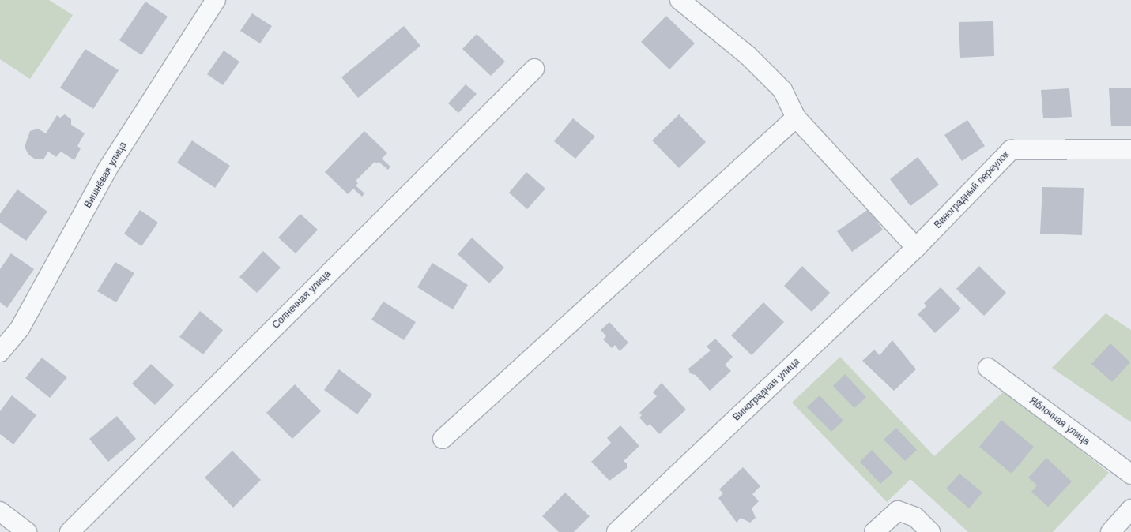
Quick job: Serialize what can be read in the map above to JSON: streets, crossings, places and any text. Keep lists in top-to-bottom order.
{
  "streets": {
    "street": [
      "Вишнёвая улица",
      "Виноградный переулок",
      "Солнечная улица",
      "Виноградная улица",
      "Яблочная улица"
    ]
  },
  "crossings": [
    ["Виноградный переулок", "Виноградная улица"]
  ]
}
